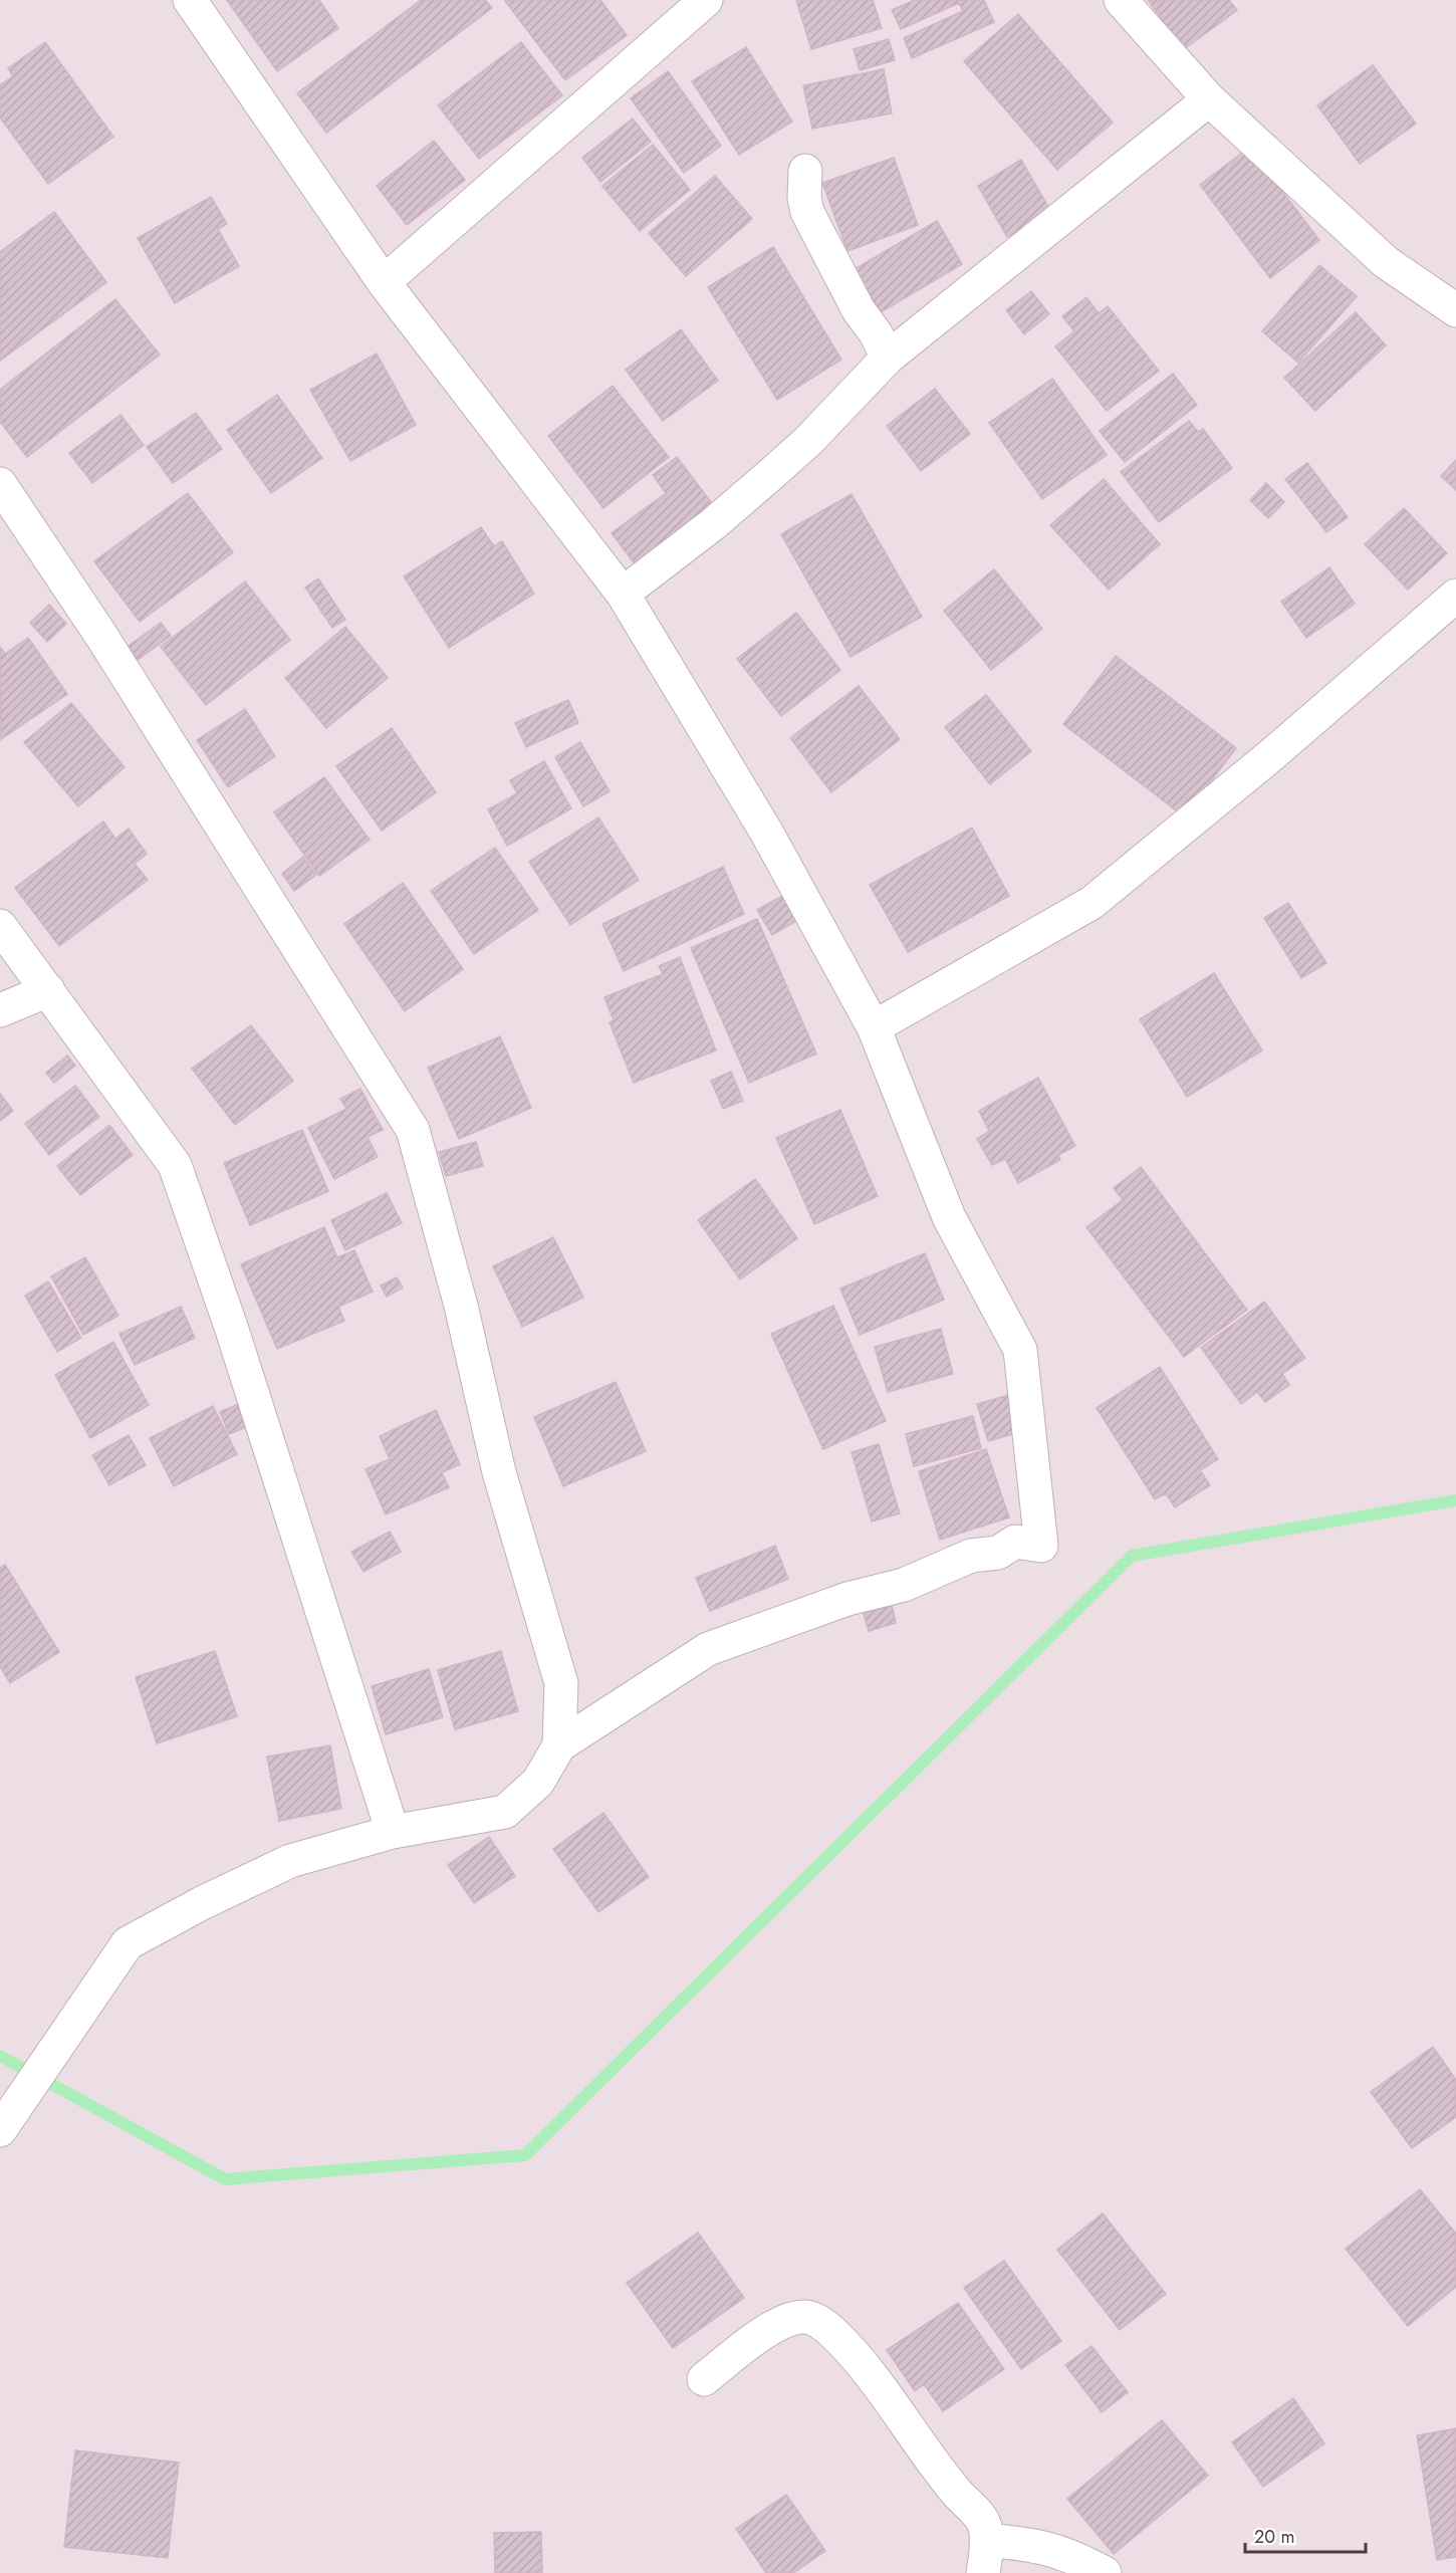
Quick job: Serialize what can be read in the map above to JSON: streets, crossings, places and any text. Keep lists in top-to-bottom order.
{
  "scale_bar": "20 m"
}
